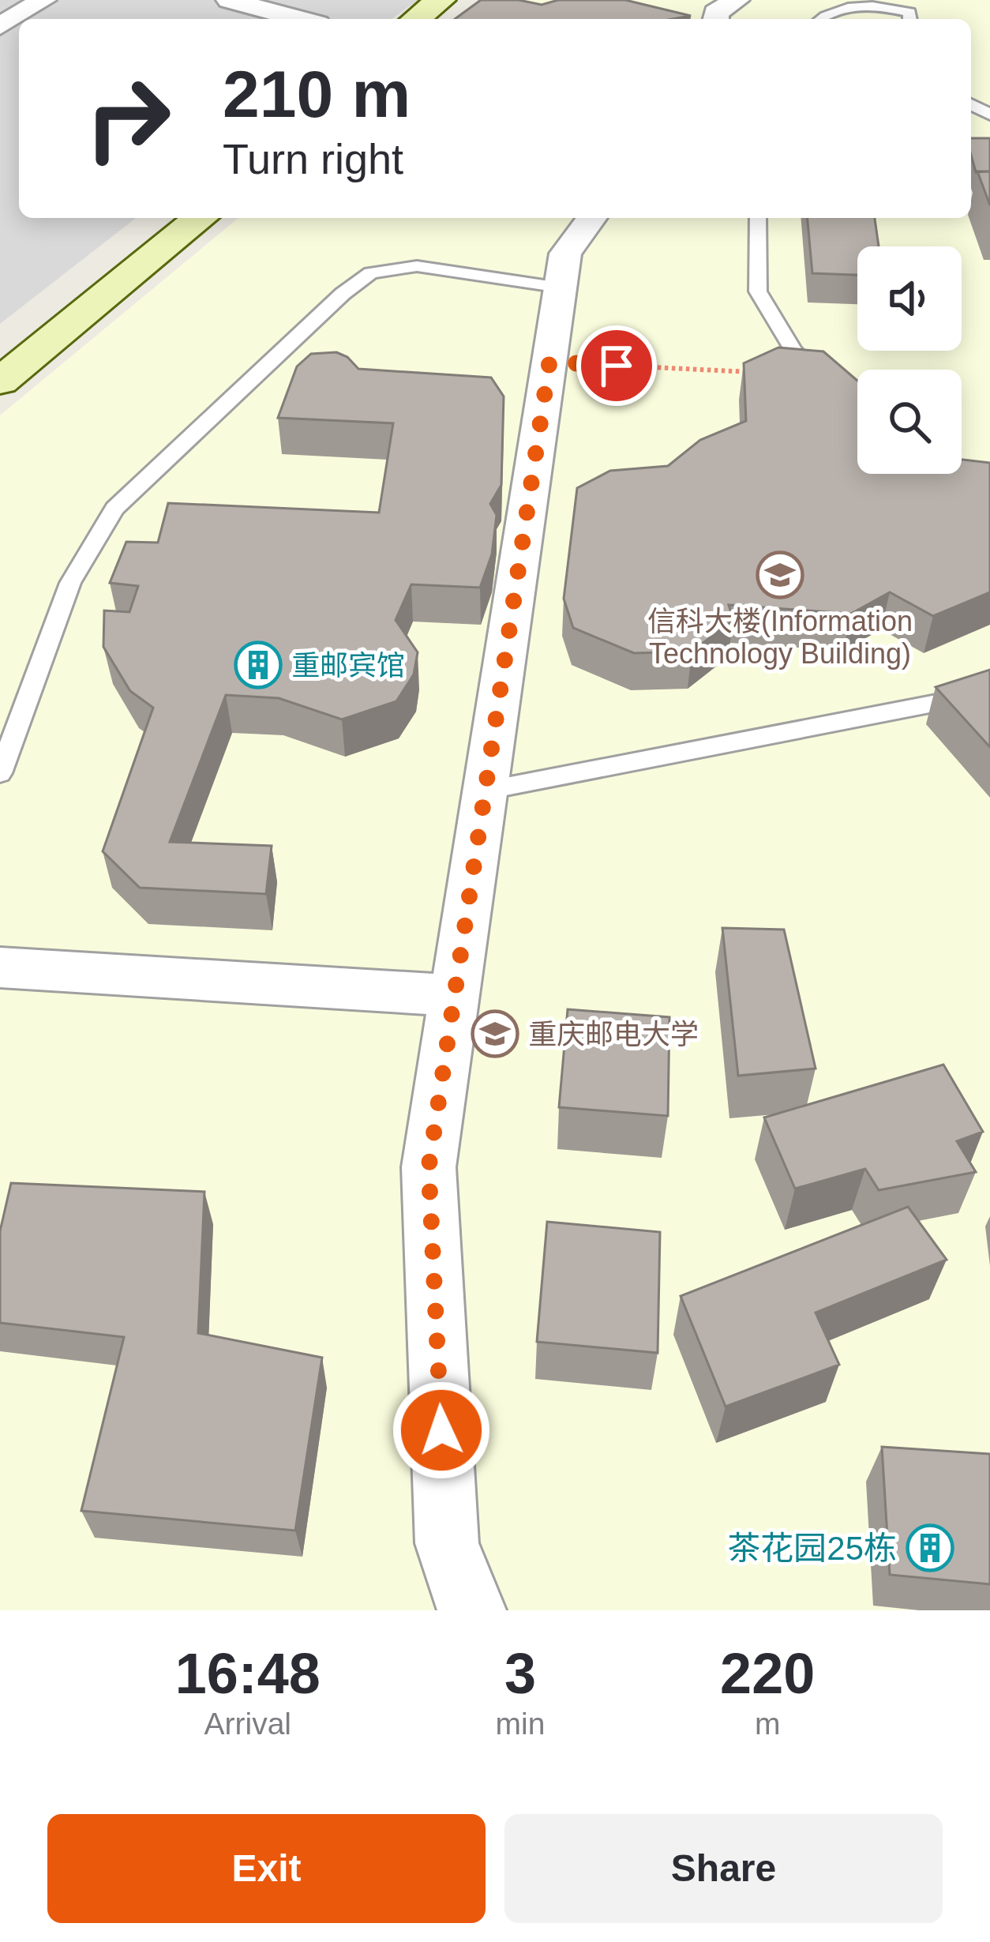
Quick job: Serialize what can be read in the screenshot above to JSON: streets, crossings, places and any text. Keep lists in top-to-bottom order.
{
  "places": {
    "school or university": ["信科大楼(Information Technology Building)", "重庆邮电大学"],
    "building": ["重邮宾馆", "茶花园25栋"]
  },
  "page": {
    "turn": ["210 m", "Turn right"],
    "eta": [
      "16:48",
      "Arrival",
      "3",
      "min",
      "220",
      "m"
    ],
    "buttons": ["Exit", "Share"]
  }
}
